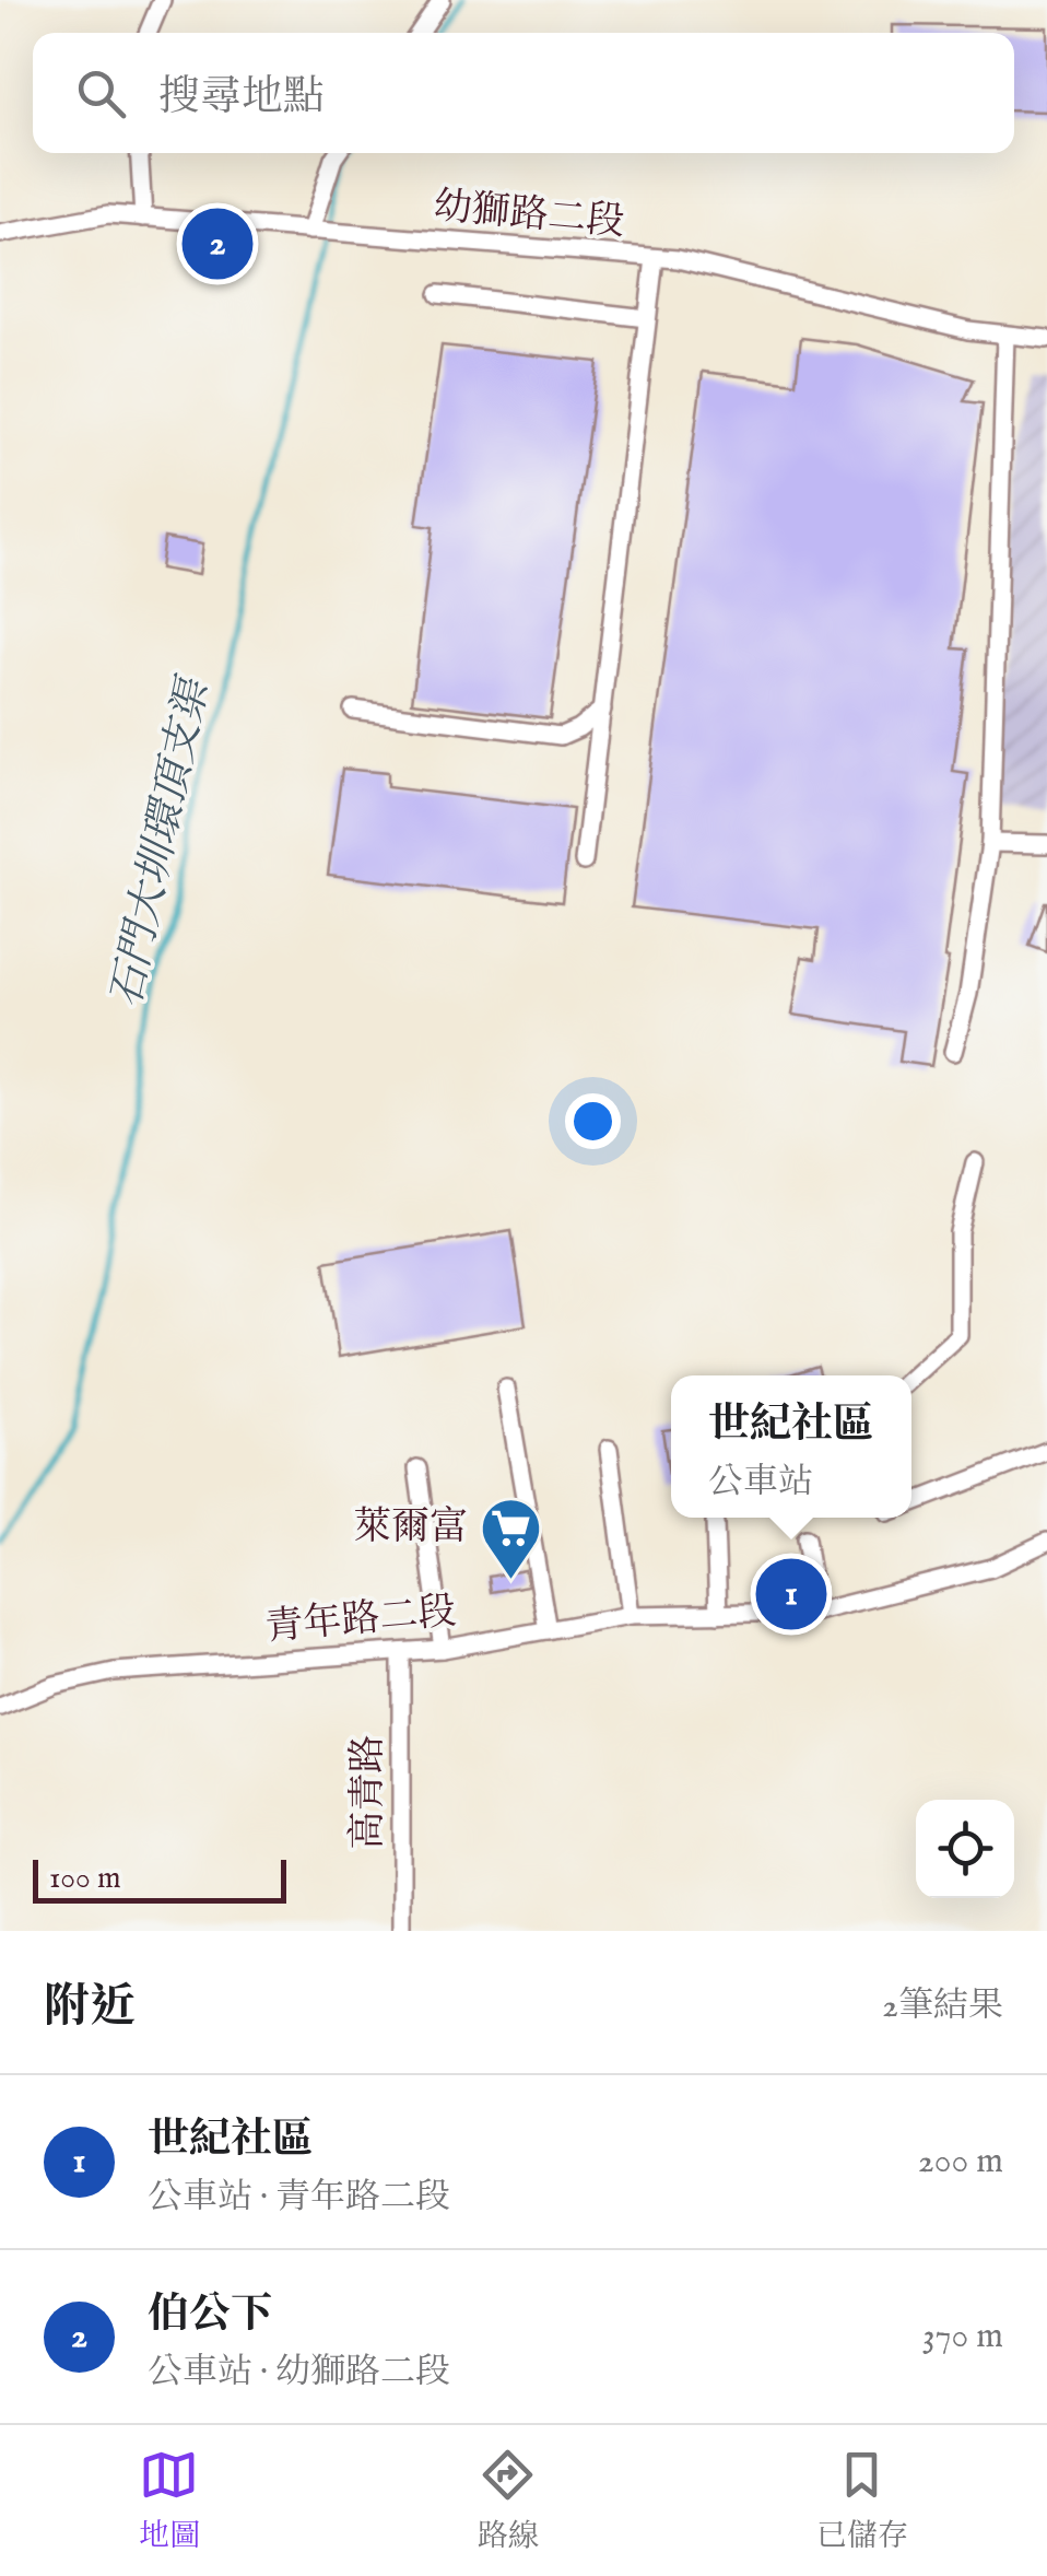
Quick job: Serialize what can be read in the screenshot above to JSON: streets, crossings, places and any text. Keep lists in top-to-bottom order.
{
  "streets": {
    "street": ["幼獅路二段", "青年路二段", "高青路"]
  },
  "crossings": [
    ["青年路二段", "高青路"]
  ],
  "water": ["石門大圳環頂支渠"],
  "places": {
    "supermarket": ["萊爾富"]
  },
  "scale_bar": "100 m",
  "page": {
    "search": "搜尋地點",
    "pins": ["2", "1"],
    "popup": ["世紀社區", "公車站"],
    "scale": "100 m",
    "heading": ["附近", "2筆結果"],
    "list": [
      {
        "mark": "1",
        "name": "世紀社區",
        "note": "公車站 · 青年路二段",
        "value": "200 m"
      },
      {
        "mark": "2",
        "name": "伯公下",
        "note": "公車站 · 幼獅路二段",
        "value": "370 m"
      }
    ],
    "nav": ["地圖", "路線", "已儲存"]
  }
}
